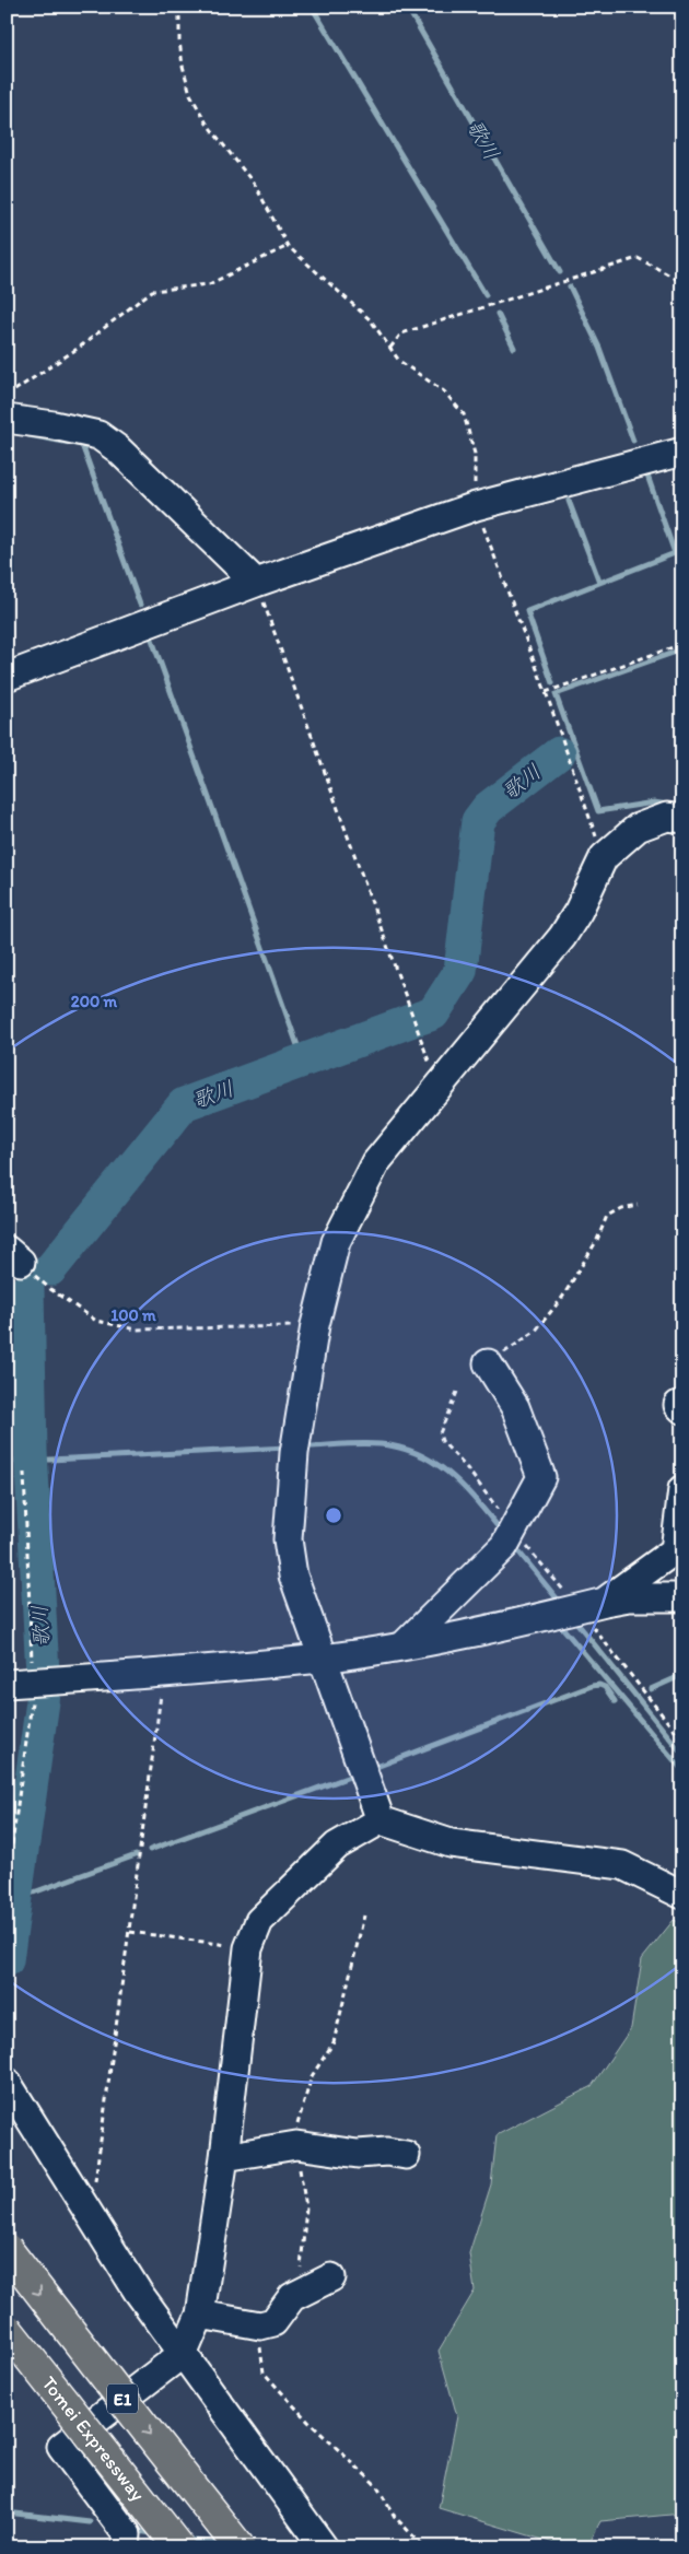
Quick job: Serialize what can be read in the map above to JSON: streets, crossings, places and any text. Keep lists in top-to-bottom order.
{
  "streets": {
    "highway": ["E1", "Tomei Expressway"]
  },
  "water": ["歌川"],
  "rings": ["200 m", "100 m"]
}
